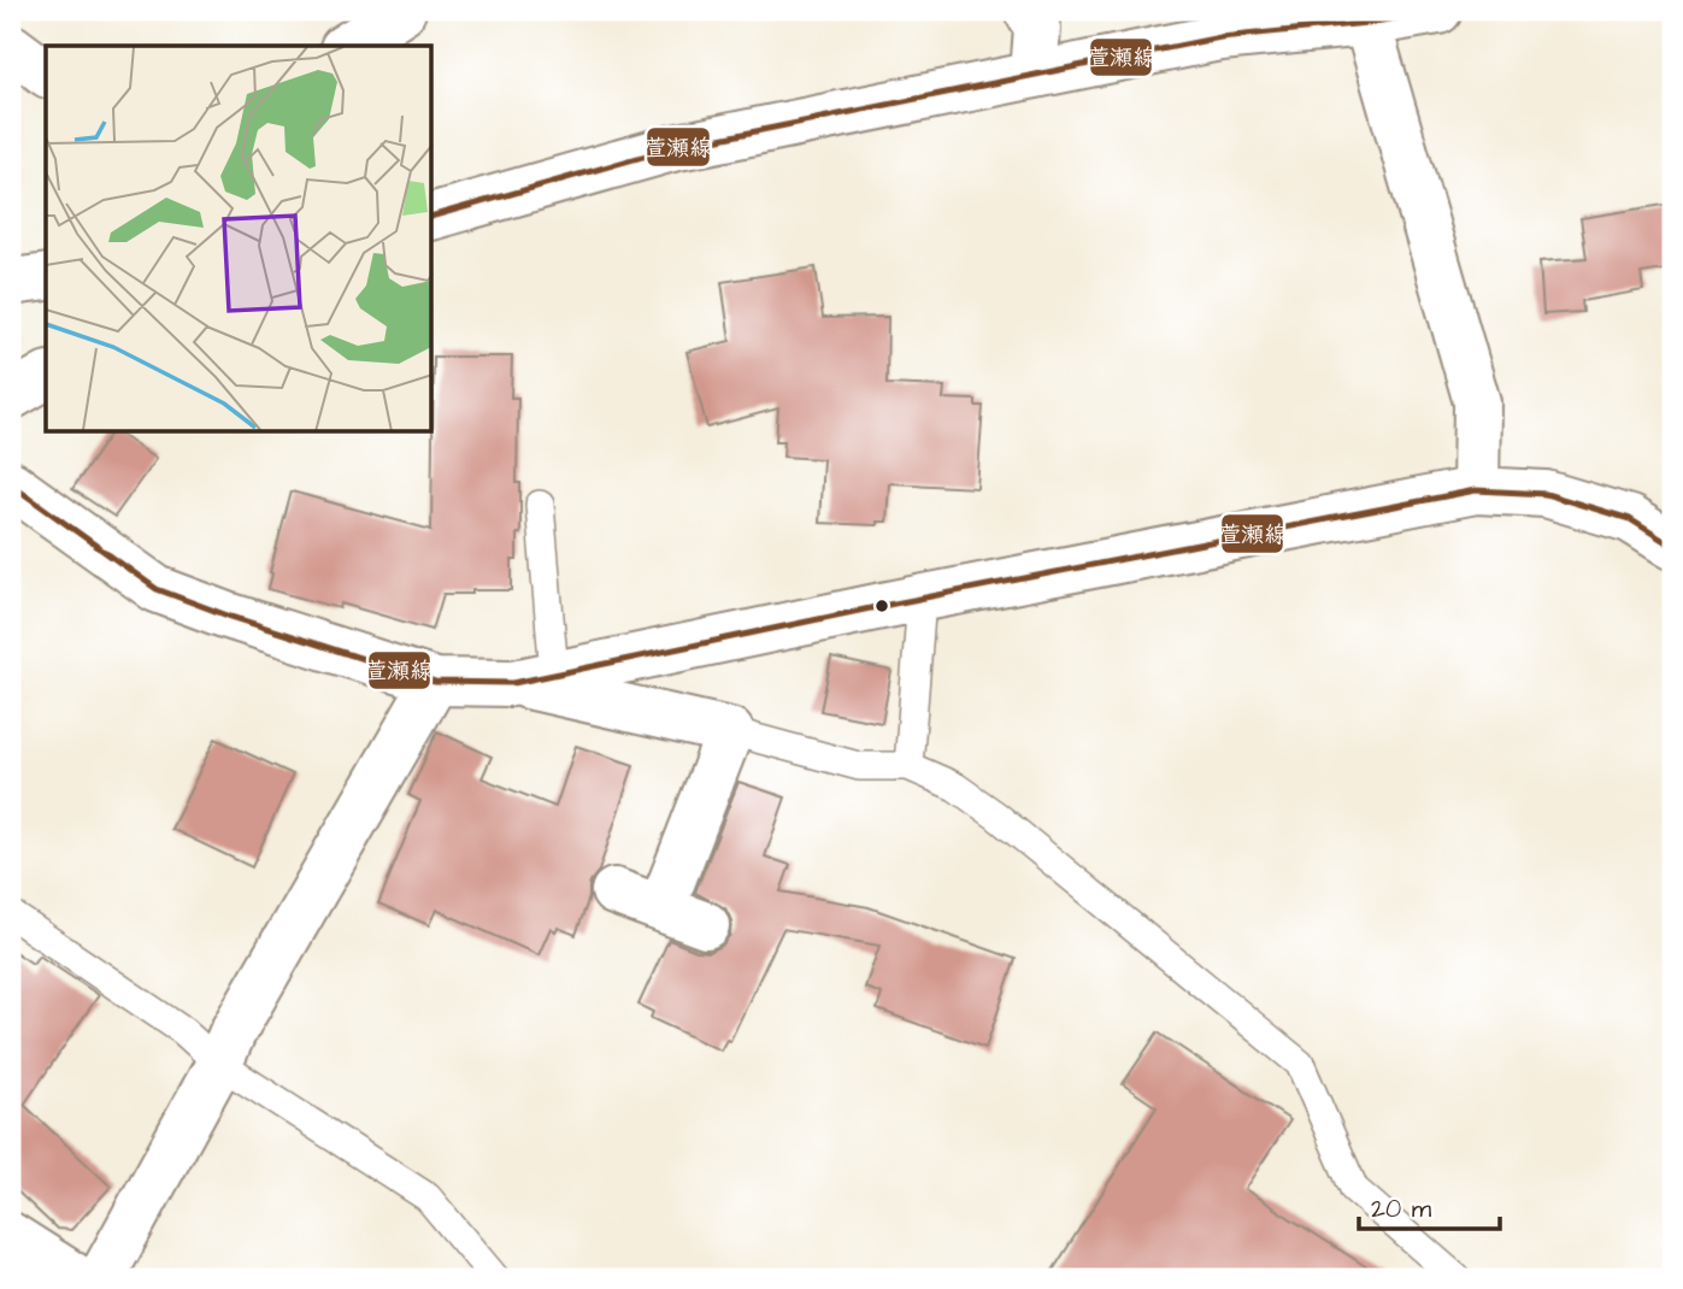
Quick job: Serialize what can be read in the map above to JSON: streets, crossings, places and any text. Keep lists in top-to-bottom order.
{
  "lines": ["transit line 萱瀬線"],
  "scale_bar": "20 m"
}
